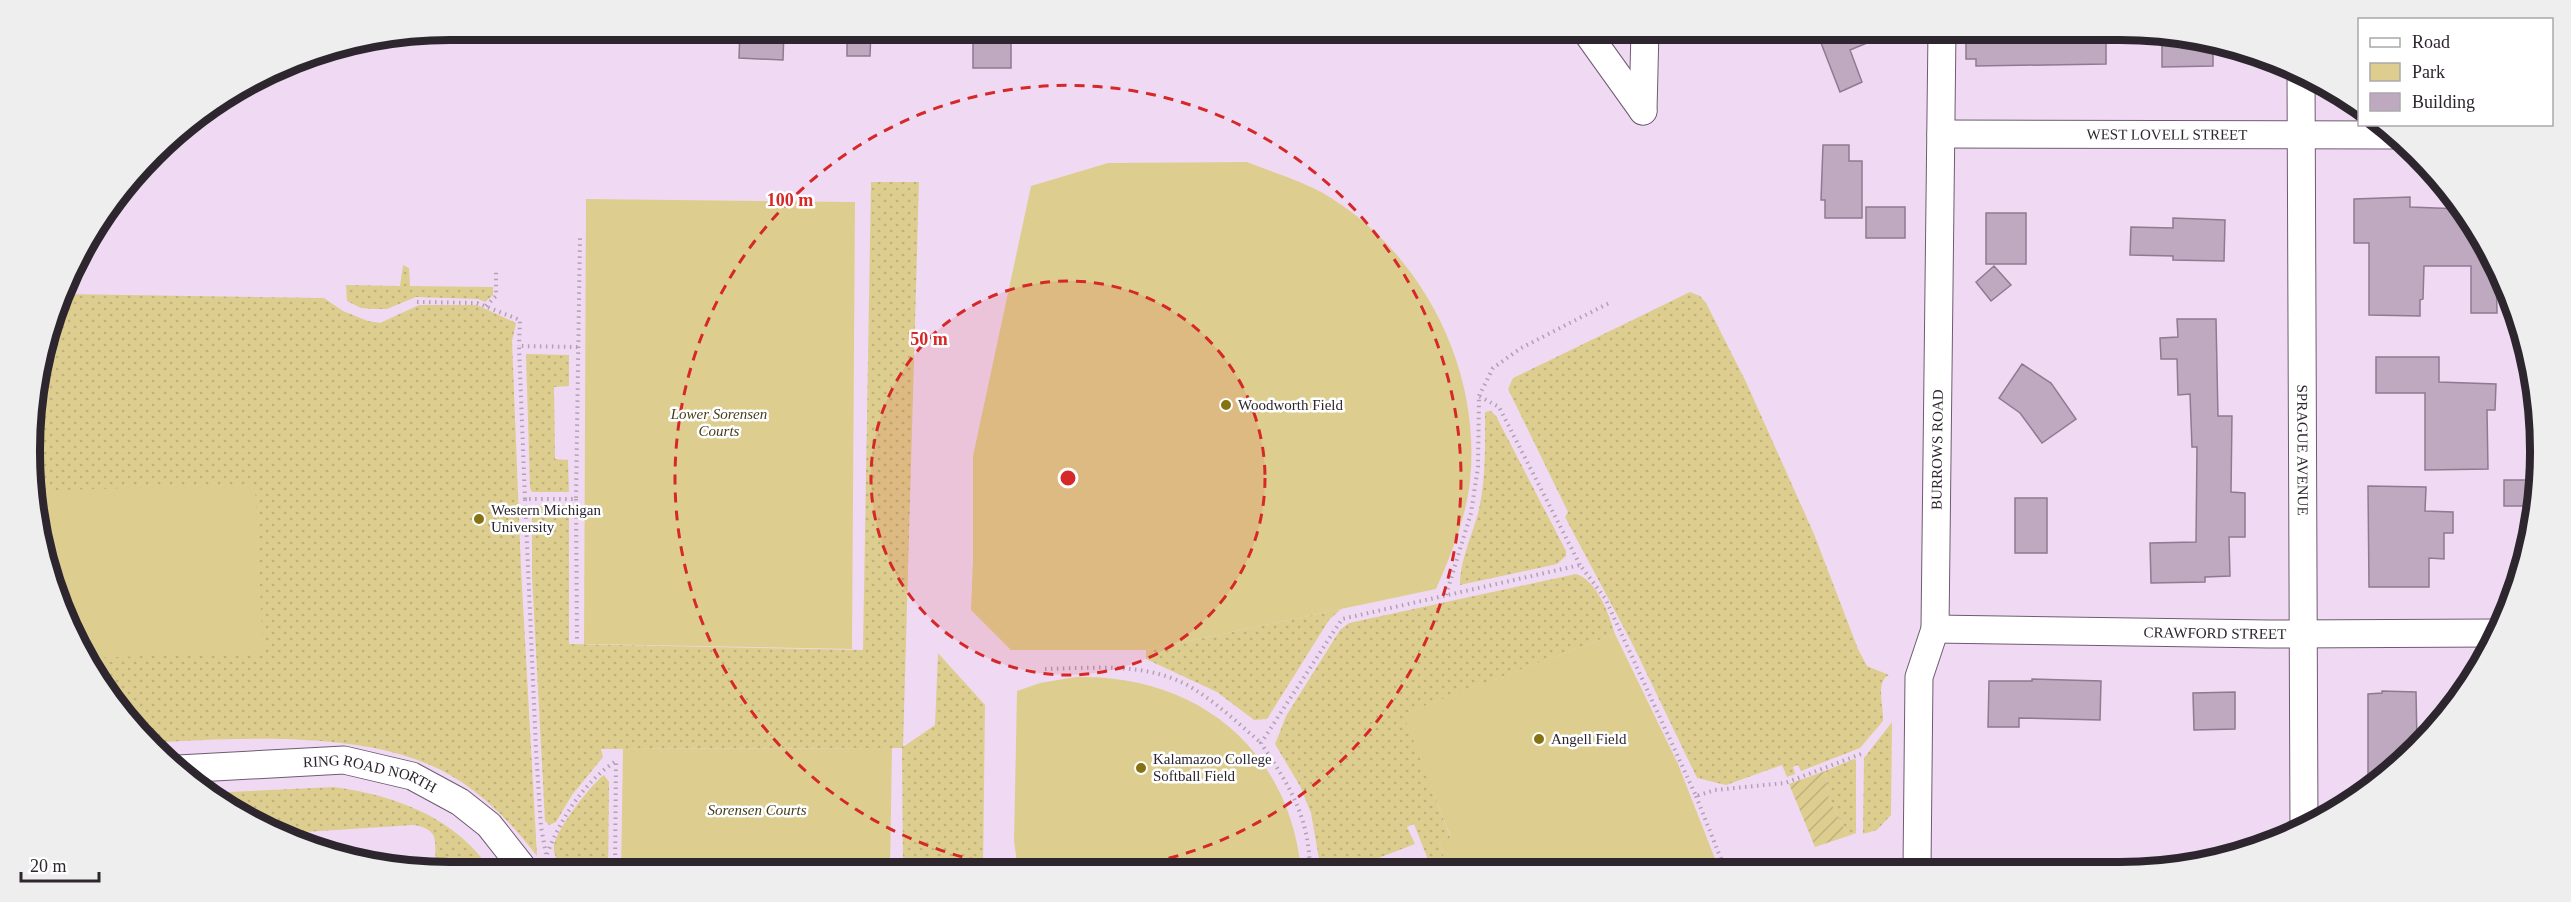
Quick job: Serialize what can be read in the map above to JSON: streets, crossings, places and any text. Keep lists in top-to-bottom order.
{
  "streets": {
    "street": [
      "WEST LOVELL STREET",
      "SPRAGUE AVENUE",
      "BURROWS ROAD",
      "CRAWFORD STREET",
      "RING ROAD NORTH"
    ]
  },
  "crossings": [
    ["WEST LOVELL STREET", "SPRAGUE AVENUE"],
    ["WEST LOVELL STREET", "BURROWS ROAD"],
    ["SPRAGUE AVENUE", "CRAWFORD STREET"],
    ["BURROWS ROAD", "CRAWFORD STREET"]
  ],
  "parks": ["Lower Sorensen Courts", "Sorensen Courts"],
  "places": [
    "Woodworth Field",
    "Western Michigan University",
    "Angell Field",
    "Kalamazoo College Softball Field"
  ],
  "legend": ["Road", "Park", "Building"],
  "scale_bar": "20 m",
  "rings": ["100 m", "50 m"]
}
